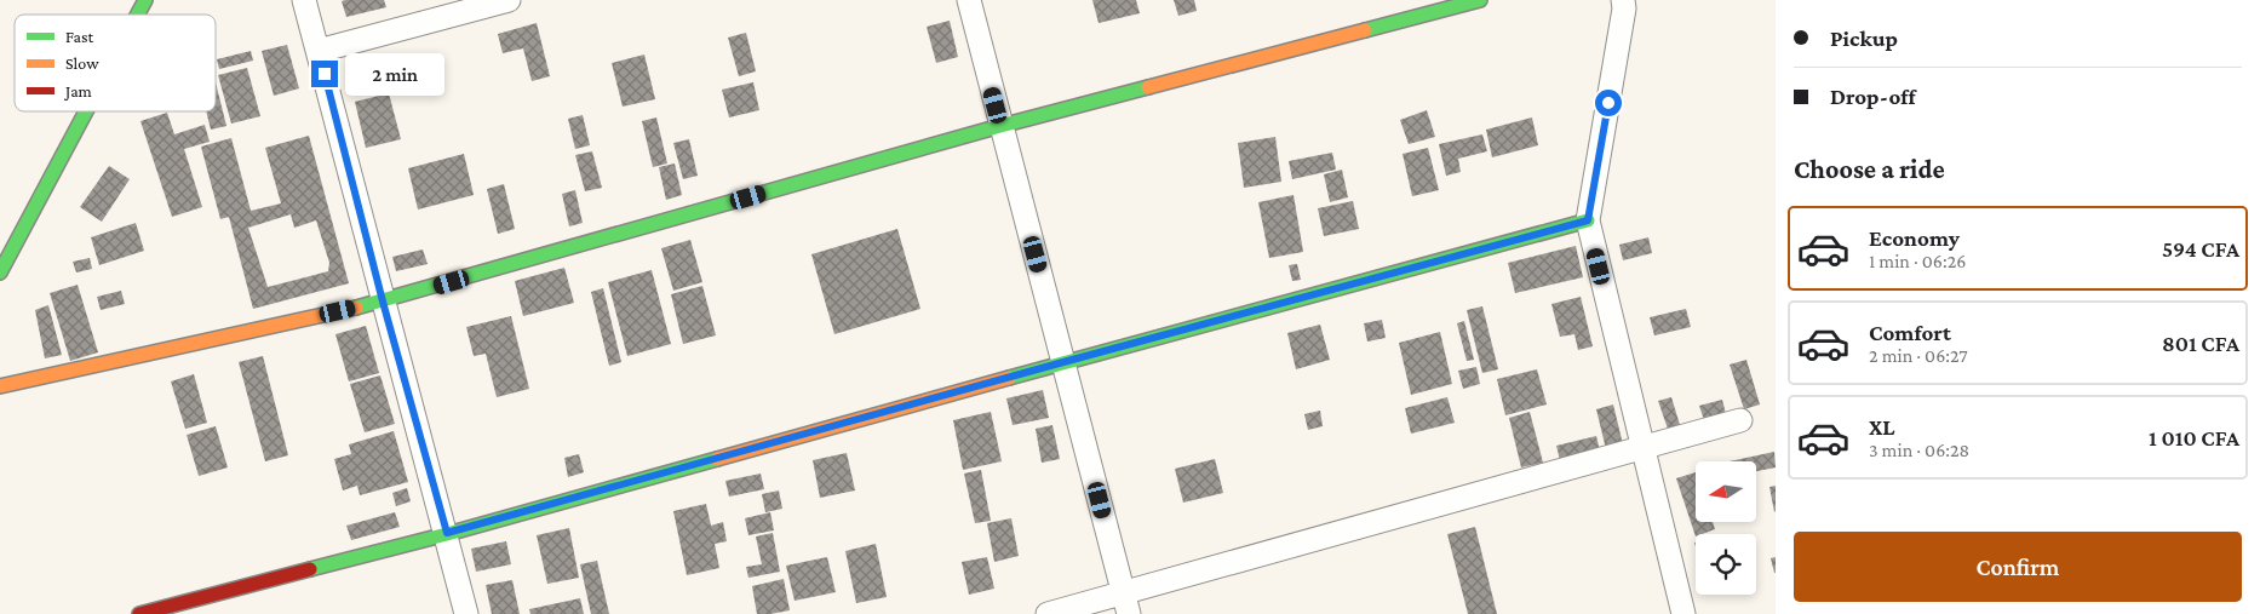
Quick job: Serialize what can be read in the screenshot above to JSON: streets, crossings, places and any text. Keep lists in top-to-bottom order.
{
  "legend": ["Fast", "Slow", "Jam"],
  "north": "left",
  "page": {
    "banner": ["Pickup", "Drop-off"],
    "bubble": "2 min",
    "heading": "Choose a ride",
    "list": [
      {
        "name": "Economy",
        "note": "1 min · 06:26",
        "value": "594 CFA"
      },
      {
        "name": "Comfort",
        "note": "2 min · 06:27",
        "value": "801 CFA"
      },
      {
        "name": "XL",
        "note": "3 min · 06:28",
        "value": "1 010 CFA"
      }
    ],
    "buttons": "Confirm"
  }
}
